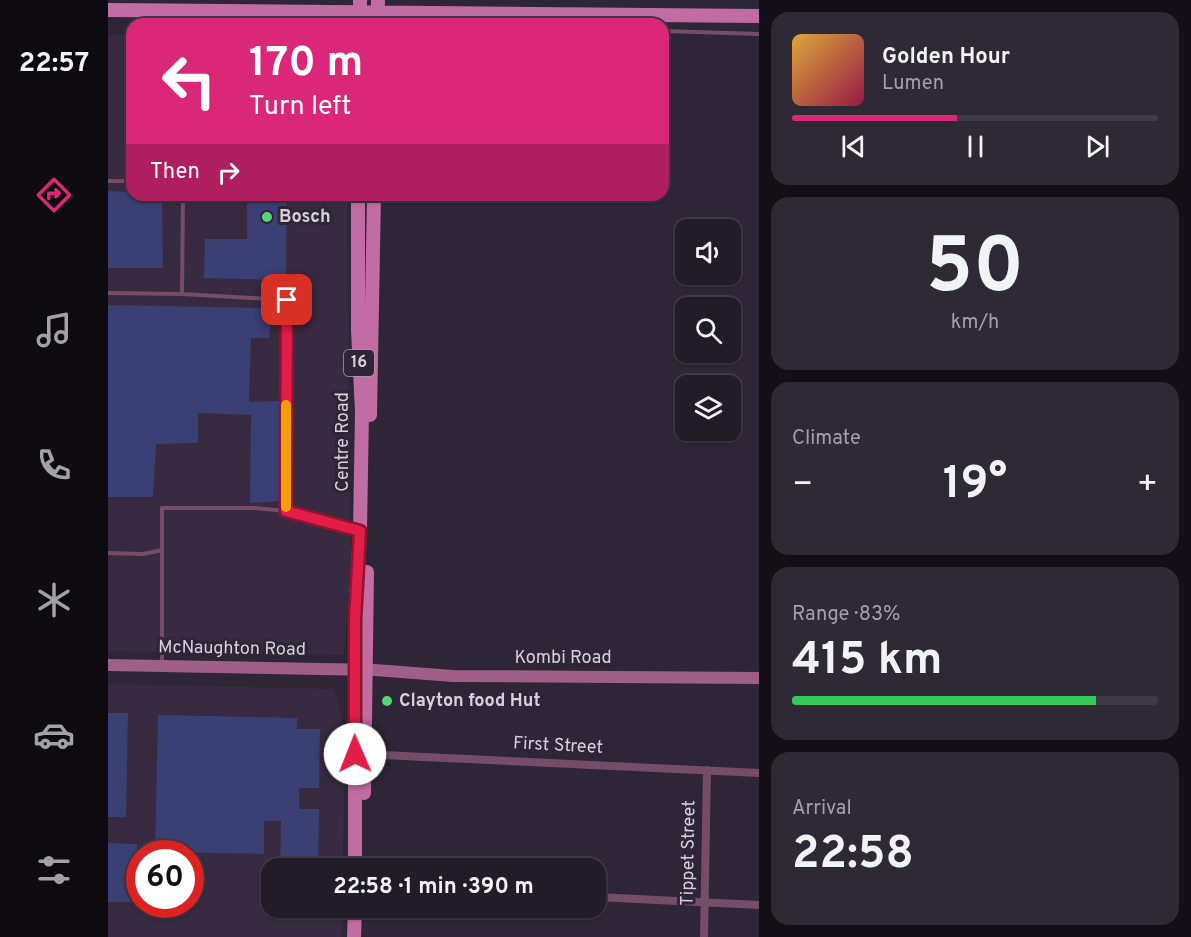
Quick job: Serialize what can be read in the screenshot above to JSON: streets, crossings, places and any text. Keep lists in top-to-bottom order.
{
  "streets": {
    "main road": [
      "16",
      "Centre Road",
      "McNaughton Road",
      "Kombi Road"
    ],
    "street": ["First Street", "Tippet Street"]
  },
  "crossings": [
    ["Centre Road", "McNaughton Road"],
    ["Centre Road", "Kombi Road"],
    ["Centre Road", "First Street"],
    ["McNaughton Road", "Kombi Road"],
    ["First Street", "Tippet Street"]
  ],
  "places": ["Bosch", "Clayton food Hut"],
  "page": {
    "tabs": "22:57",
    "turn": ["170 m", "Turn left"],
    "song": ["Golden Hour", "Lumen"],
    "then": "Then",
    "tile": [
      ["50", "km/h"],
      "Climate",
      ["Range · 83%", "415 km"],
      ["Arrival", "22:58"]
    ],
    "heat": ["−", "19°", "+"],
    "limit": "60",
    "trip": "22:58 · 1 min · 390 m"
  }
}
